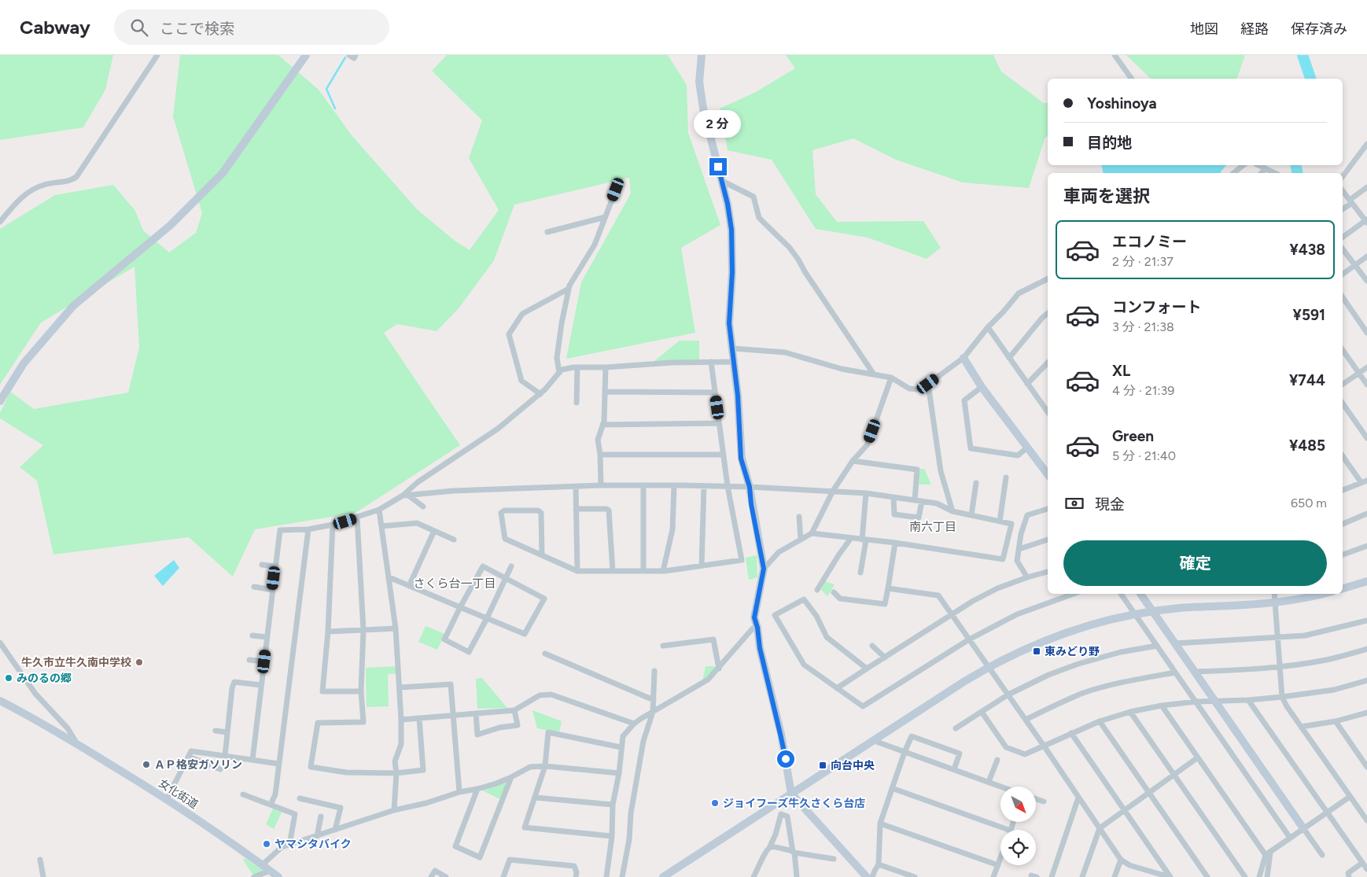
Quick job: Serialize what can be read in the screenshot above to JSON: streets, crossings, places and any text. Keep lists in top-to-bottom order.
{
  "streets": {
    "street": ["女化街道"]
  },
  "districts": ["南六丁目", "さくら台一丁目"],
  "places": {
    "transit": ["東みどり野", "向台中央"],
    "other": [
      "牛久市立牛久南中学校",
      "みのるの郷",
      "ＡＰ格安ガソリン",
      "ジョイフーズ牛久さくら台店",
      "ヤマシタバイク"
    ]
  },
  "north": "bottom right",
  "page": {
    "header": "Cabway",
    "search": "ここで検索",
    "nav": ["地図", "経路", "保存済み"],
    "banner": ["Yoshinoya", "目的地"],
    "bubble": "2 分",
    "heading": "車両を選択",
    "list": [
      {
        "name": "エコノミー",
        "note": "2 分 · 21:37",
        "value": "¥438"
      },
      {
        "name": "コンフォート",
        "note": "3 分 · 21:38",
        "value": "¥591"
      },
      {
        "name": "XL",
        "note": "4 分 · 21:39",
        "value": "¥744"
      },
      {
        "name": "Green",
        "note": "5 分 · 21:40",
        "value": "¥485"
      }
    ],
    "pay": ["現金", "650 m"],
    "buttons": "確定"
  }
}
